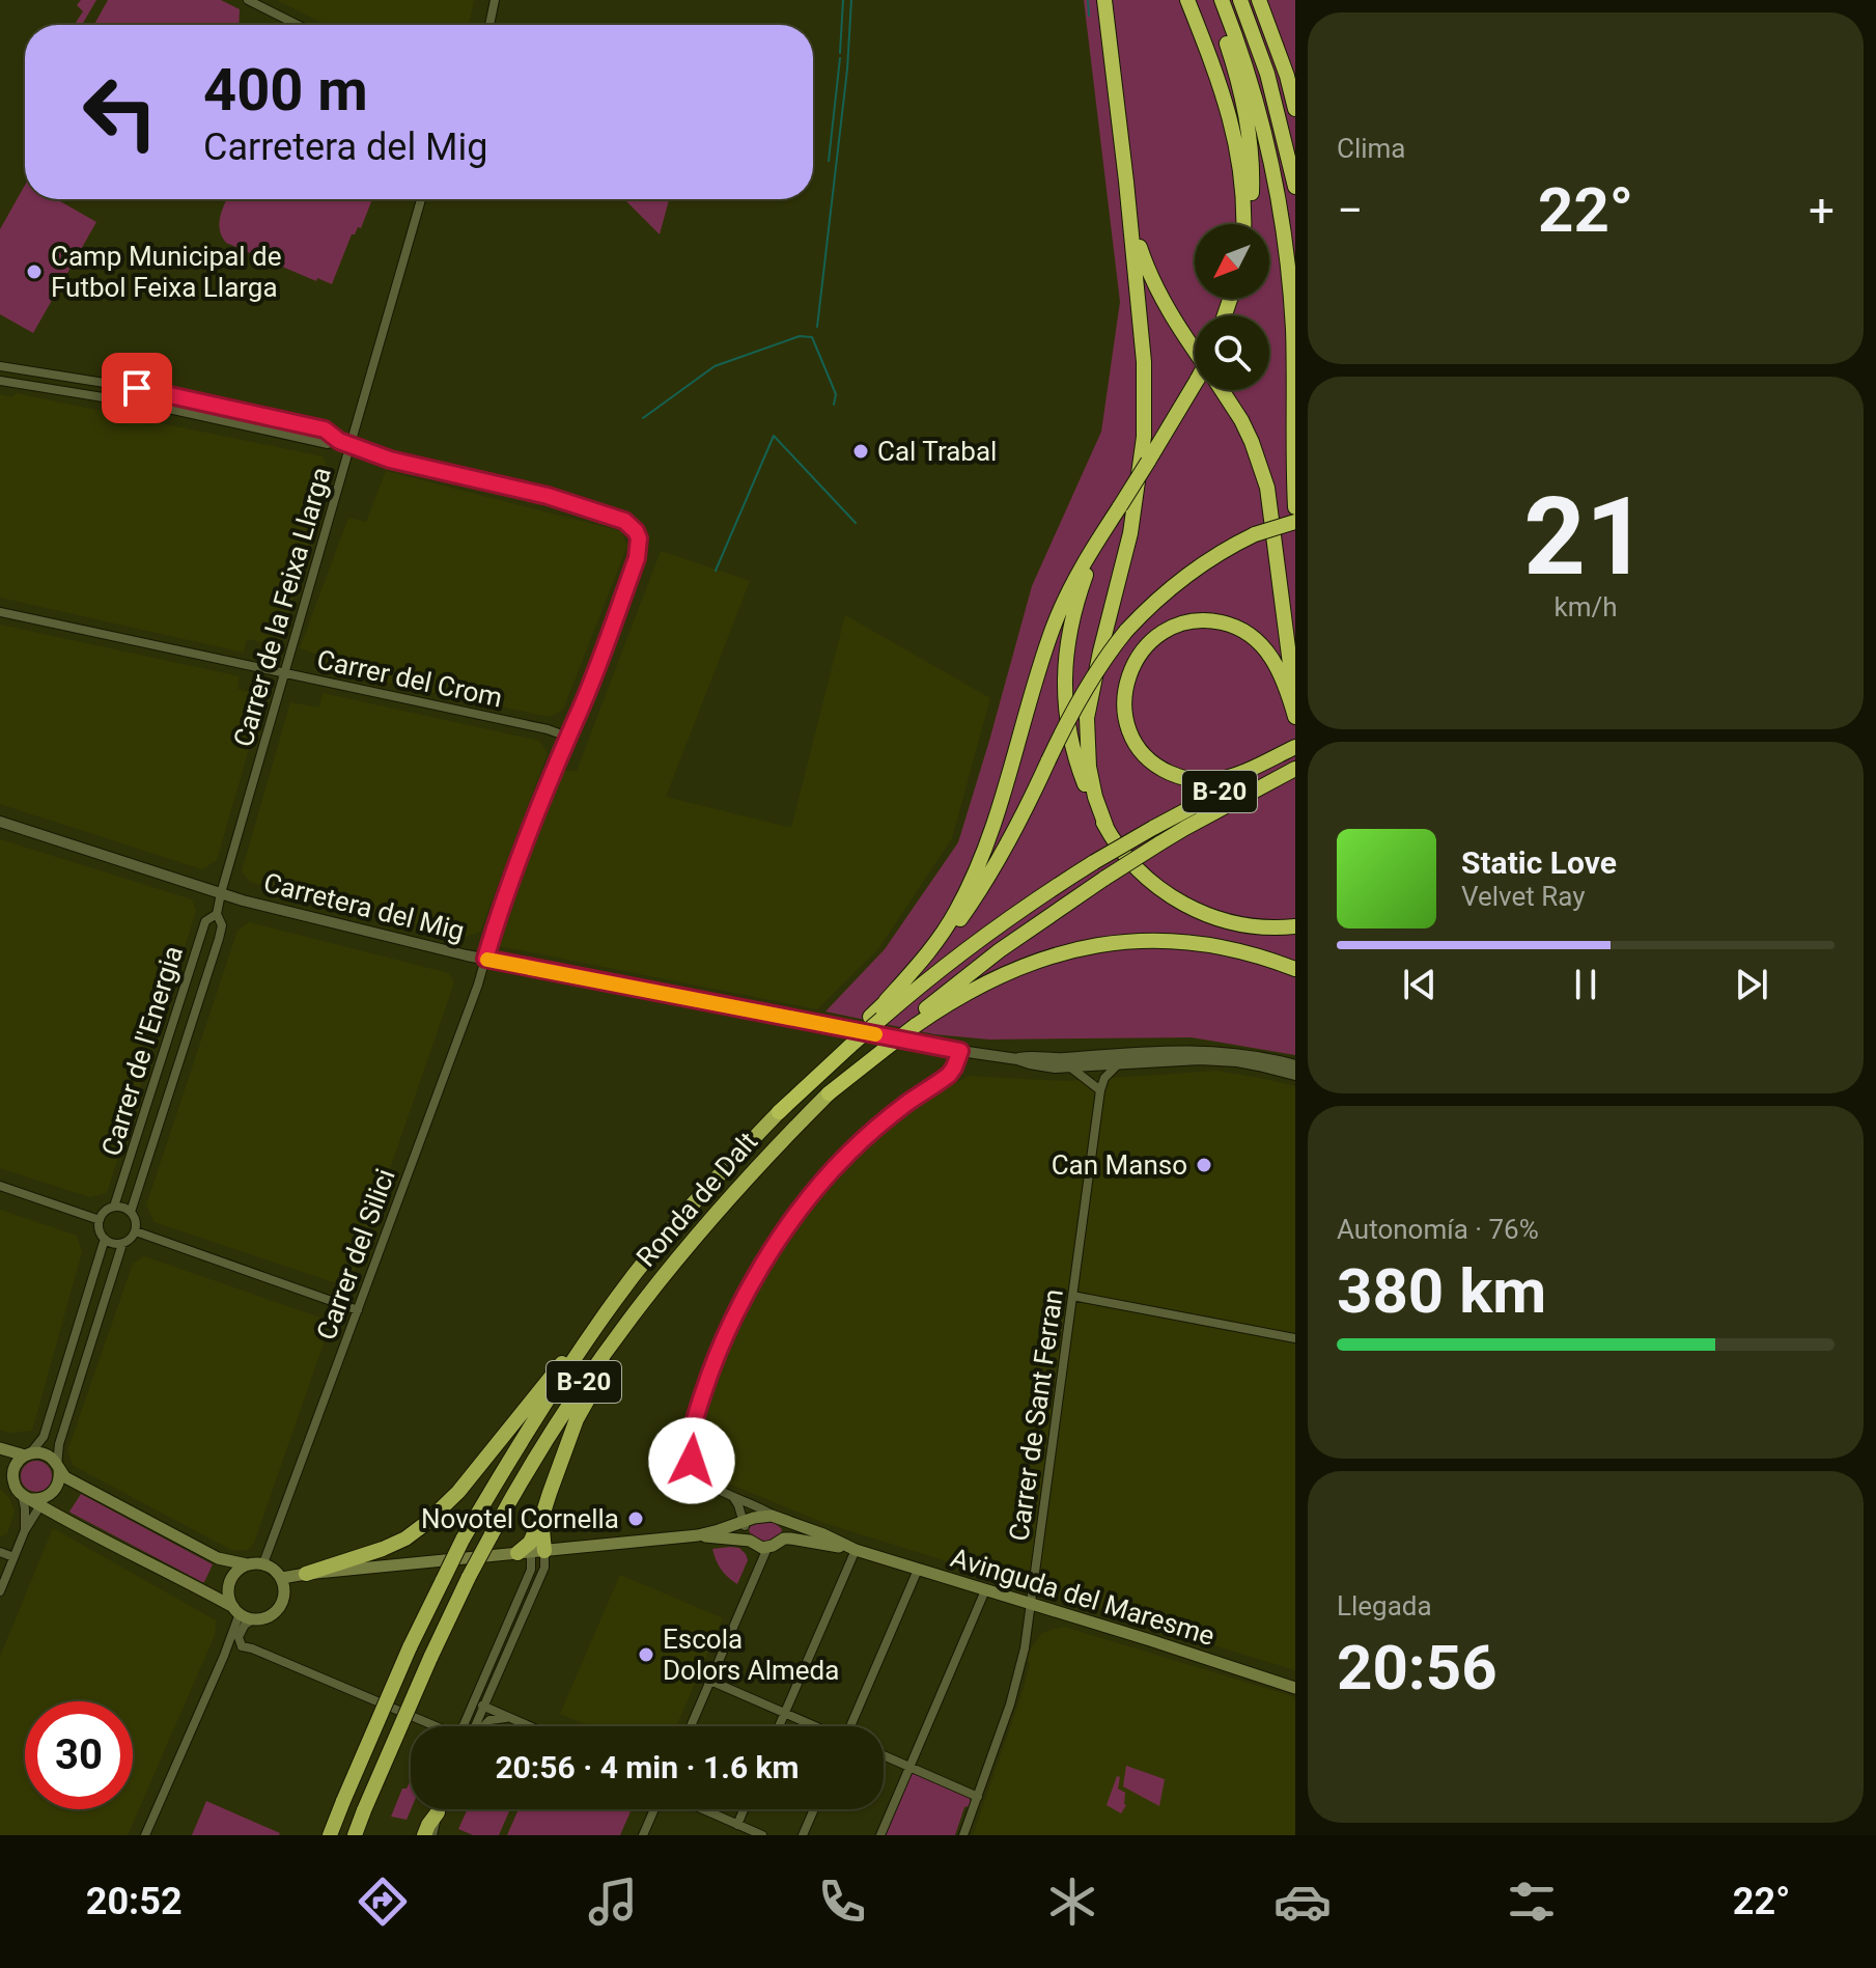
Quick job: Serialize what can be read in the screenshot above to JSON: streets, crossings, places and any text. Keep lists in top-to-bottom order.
{
  "streets": {
    "highway": ["B-20", "Ronda de Dalt"],
    "main road": ["Avinguda del Maresme"],
    "street": [
      "Carrer de la Feixa Llarga",
      "Carrer del Crom",
      "Carretera del Mig",
      "Carrer de l'Energia",
      "Carrer del Silici",
      "Carrer de Sant Ferran"
    ]
  },
  "crossings": [
    ["Carrer de la Feixa Llarga", "Carrer del Crom"],
    ["Carrer de la Feixa Llarga", "Carretera del Mig"],
    ["Carrer de la Feixa Llarga", "Carrer de l'Energia"],
    ["Carrer de la Feixa Llarga", "Carrer del Silici"],
    ["Carrer del Crom", "Carrer del Silici"],
    ["B-20", "Ronda de Dalt"],
    ["Carretera del Mig", "Carrer de l'Energia"],
    ["Carretera del Mig", "Carrer del Silici"],
    ["Carretera del Mig", "Carrer de Sant Ferran"],
    ["Carrer de Sant Ferran", "Avinguda del Maresme"]
  ],
  "places": [
    "Camp Municipal de Futbol Feixa Llarga",
    "Cal Trabal",
    "Can Manso",
    "Novotel Cornella",
    "Escola Dolors Almeda"
  ],
  "north": "bottom left",
  "page": {
    "tile": [
      "Clima",
      ["21", "km/h"],
      ["Autonomía · 76%", "380 km"],
      ["Llegada", "20:56"]
    ],
    "turn": ["400 m", "Carretera del Mig"],
    "heat": ["−", "22°", "+"],
    "song": ["Static Love", "Velvet Ray"],
    "limit": "30",
    "trip": "20:56 · 4 min · 1.6 km",
    "tabs": ["20:52", "22°"]
  }
}
